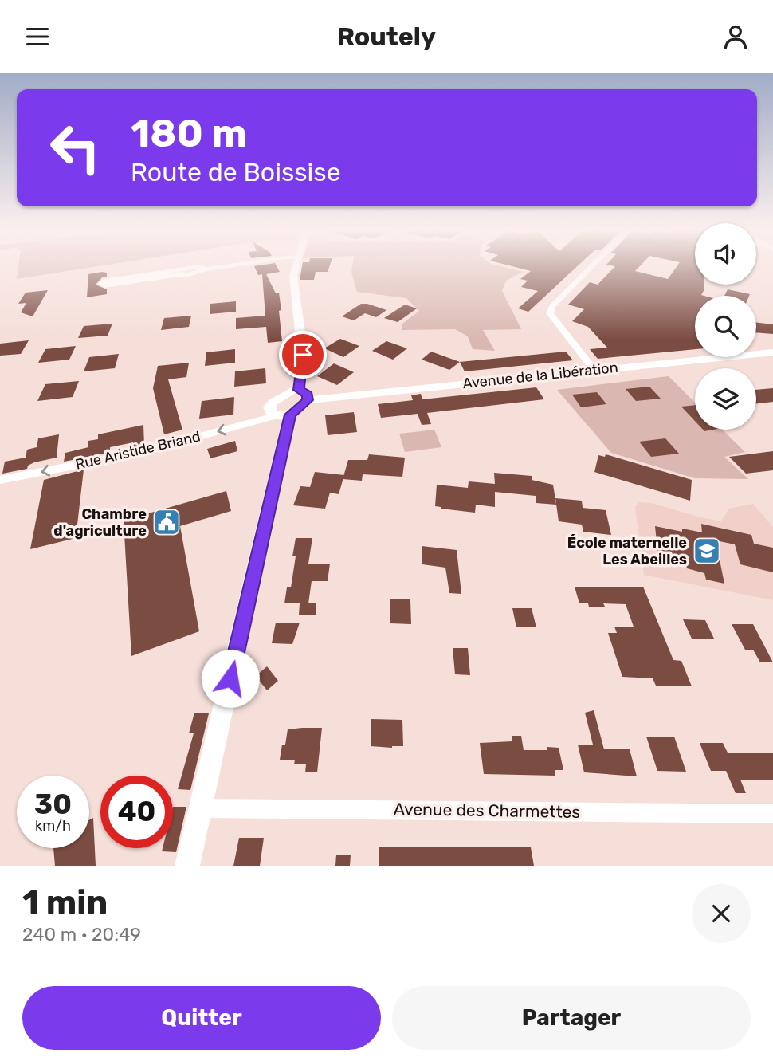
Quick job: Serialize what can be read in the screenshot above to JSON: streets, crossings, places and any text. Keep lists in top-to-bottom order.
{
  "streets": {
    "street": ["Avenue de la Libération", "Rue Aristide Briand", "Avenue des Charmettes"]
  },
  "one_way": ["Rue Aristide Briand"],
  "places": {
    "public building": ["Chambre d'agriculture"],
    "school or university": ["École maternelle Les Abeilles"]
  },
  "page": {
    "header": "Routely",
    "turn": ["180 m", "Route de Boissise"],
    "speed": "30 km/h",
    "limit": "40",
    "heading": ["1 min", "240 m · 20:49"],
    "buttons": ["Quitter", "Partager"]
  }
}
